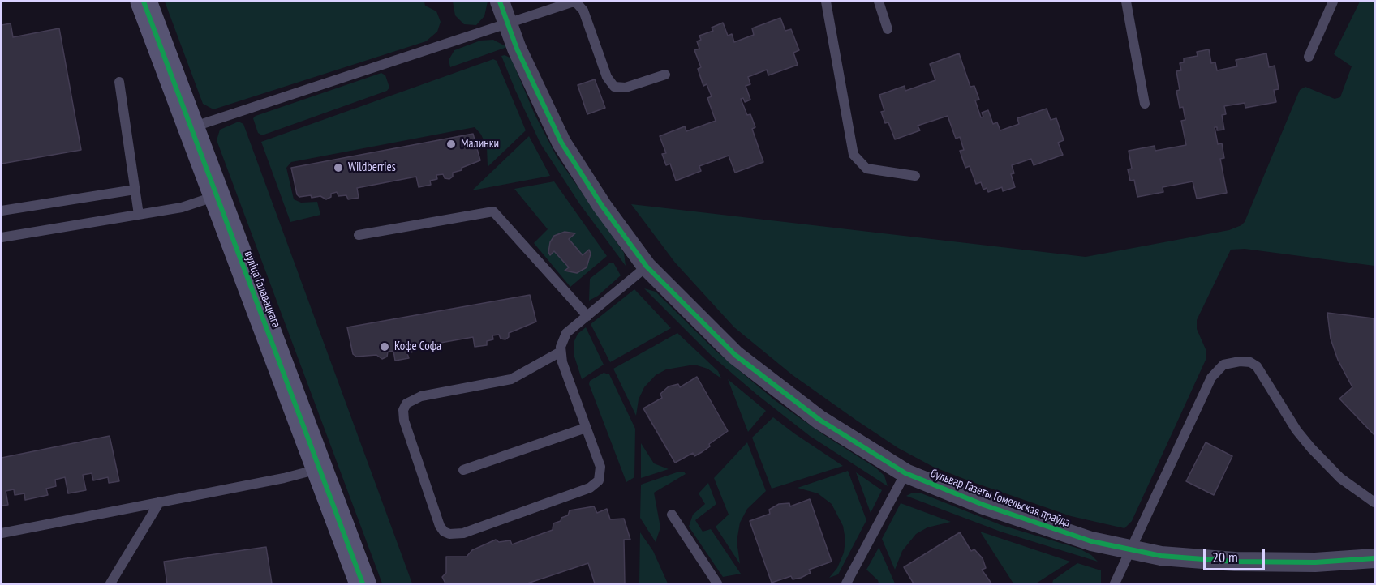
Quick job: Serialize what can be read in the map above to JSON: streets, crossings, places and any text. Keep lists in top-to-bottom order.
{
  "streets": {
    "street": ["вуліца Галавацкага", "бульвар Газеты Гомельская праўда"]
  },
  "places": ["Малинки", "Wildberries", "Кофе Софа"],
  "scale_bar": "20 m"
}
